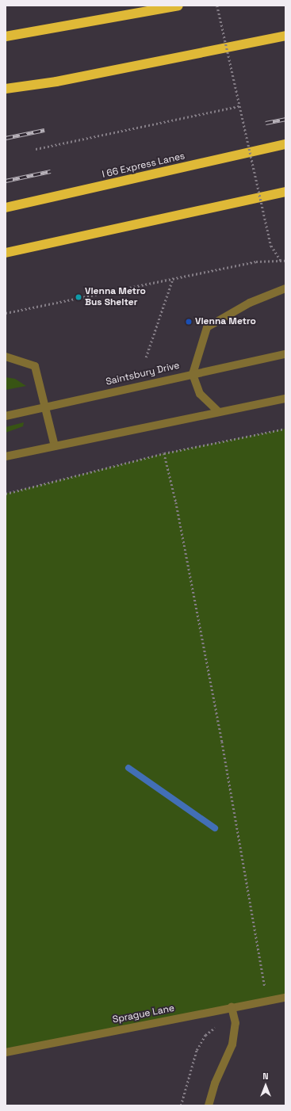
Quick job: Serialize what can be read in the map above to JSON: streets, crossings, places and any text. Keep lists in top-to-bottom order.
{
  "streets": {
    "highway": ["I 66 Express Lanes"],
    "street": ["Saintsbury Drive", "Sprague Lane"]
  },
  "places": ["Vienna Metro Bus Shelter", "Vienna Metro"],
  "north": "top"
}
